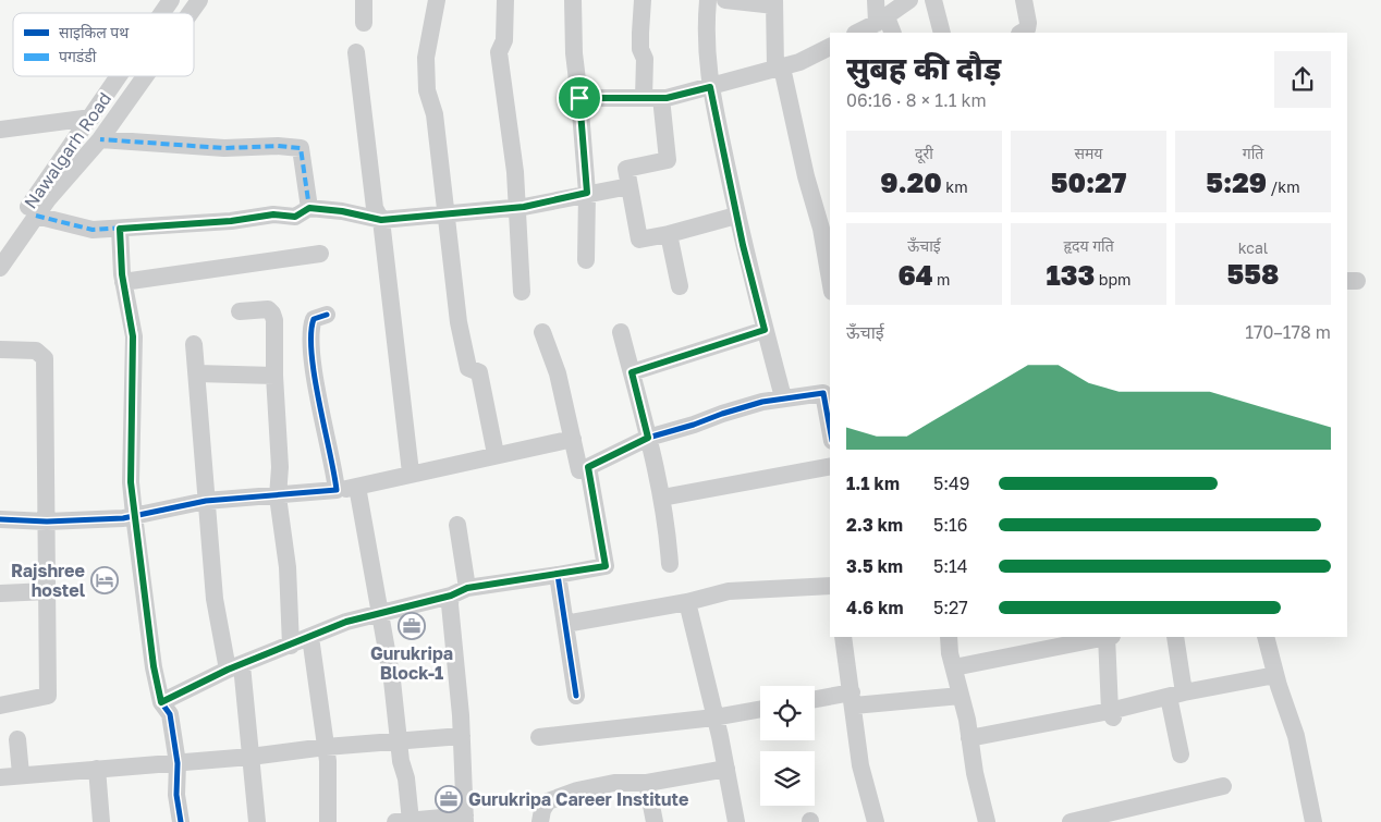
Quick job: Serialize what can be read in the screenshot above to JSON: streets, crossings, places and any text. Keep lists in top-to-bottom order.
{
  "streets": {
    "street": ["Nawalgarh Road"]
  },
  "places": {
    "hotel": ["Rajshree hostel"],
    "office": ["Gurukripa Block-1", "Gurukripa Career Institute"]
  },
  "legend": ["साइकिल पथ", "पगडंडी"],
  "page": {
    "heading": ["सुबह की दौड़", "06:16 · 8 × 1.1 km"],
    "stats": [
      ["दूरी", "9.20 km"],
      ["समय", "50:27"],
      ["गति", "5:29 /km"],
      ["ऊँचाई", "64 m"],
      ["हृदय गति", "133 bpm"],
      ["kcal", "558"]
    ],
    "chart": ["ऊँचाई", "170–178 m"],
    "list": [
      {
        "name": "1.1 km",
        "note": "5:49"
      },
      {
        "name": "2.3 km",
        "note": "5:16"
      },
      {
        "name": "3.5 km",
        "note": "5:14"
      },
      {
        "name": "4.6 km",
        "note": "5:27"
      }
    ]
  }
}
